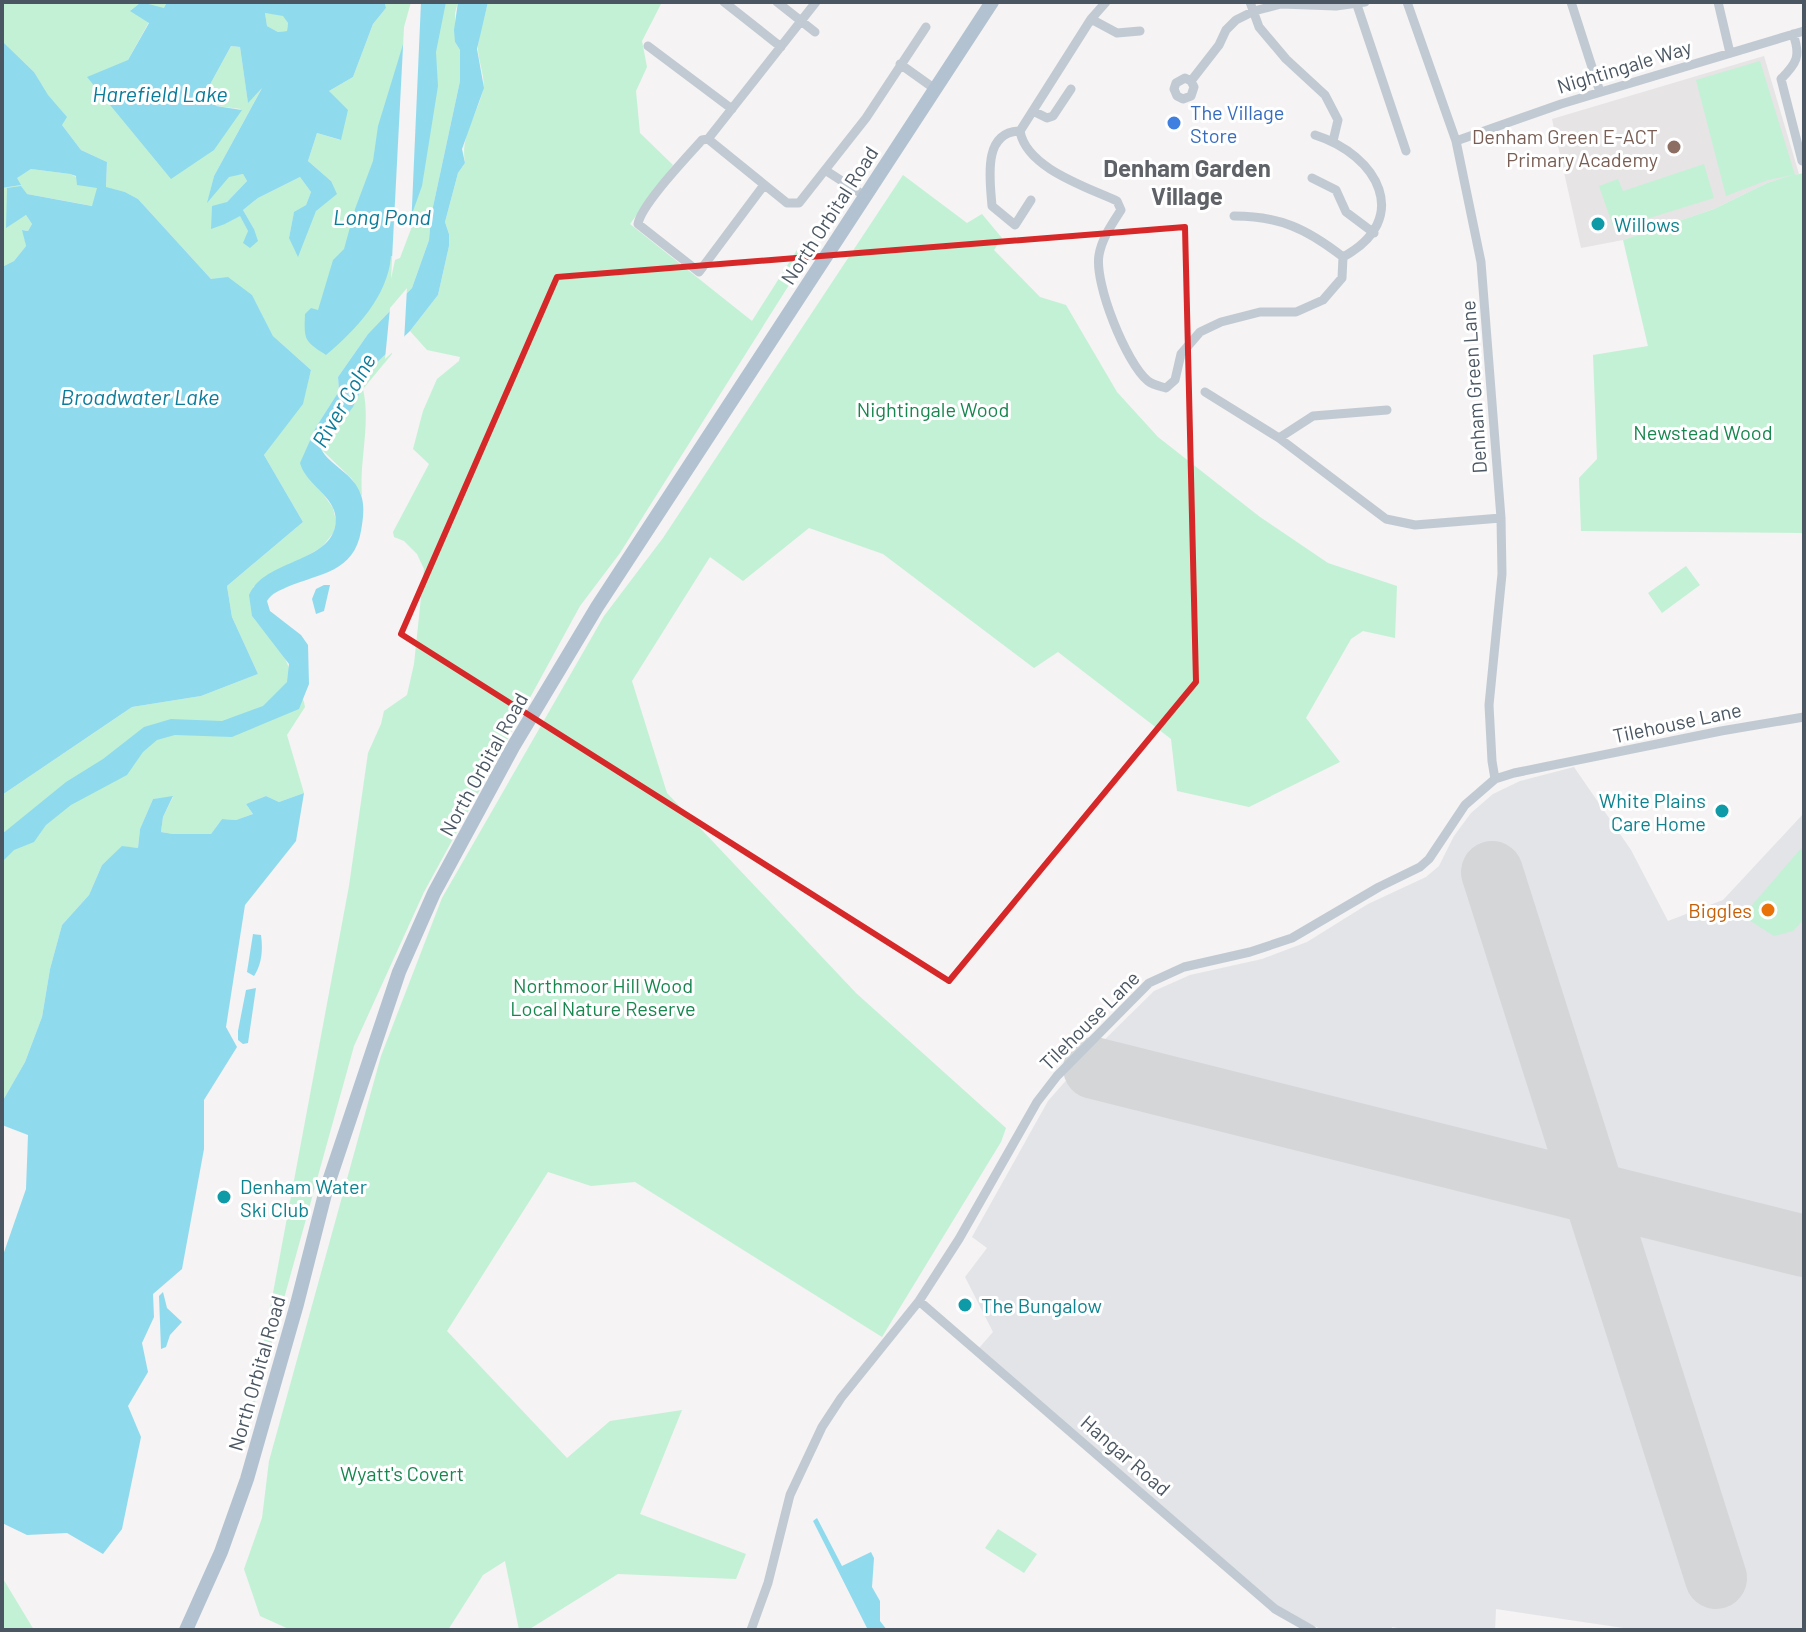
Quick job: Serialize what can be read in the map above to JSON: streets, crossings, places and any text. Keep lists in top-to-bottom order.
{
  "streets": {
    "main road": ["North Orbital Road"],
    "street": [
      "Nightingale Way",
      "Denham Green Lane",
      "Tilehouse Lane",
      "Hangar Road"
    ]
  },
  "crossings": [
    ["Nightingale Way", "Denham Green Lane"],
    ["Denham Green Lane", "Tilehouse Lane"],
    ["Tilehouse Lane", "Hangar Road"]
  ],
  "districts": ["Denham Garden Village"],
  "water": [
    "Harefield Lake",
    "Long Pond",
    "Broadwater Lake",
    "River Colne"
  ],
  "parks": [
    "Nightingale Wood",
    "Newstead Wood",
    "Northmoor Hill Wood Local Nature Reserve",
    "Wyatt's Covert"
  ],
  "places": [
    "The Village Store",
    "Denham Green E-ACT Primary Academy",
    "Willows",
    "White Plains Care Home",
    "Biggles",
    "Denham Water Ski Club",
    "The Bungalow"
  ]
}
